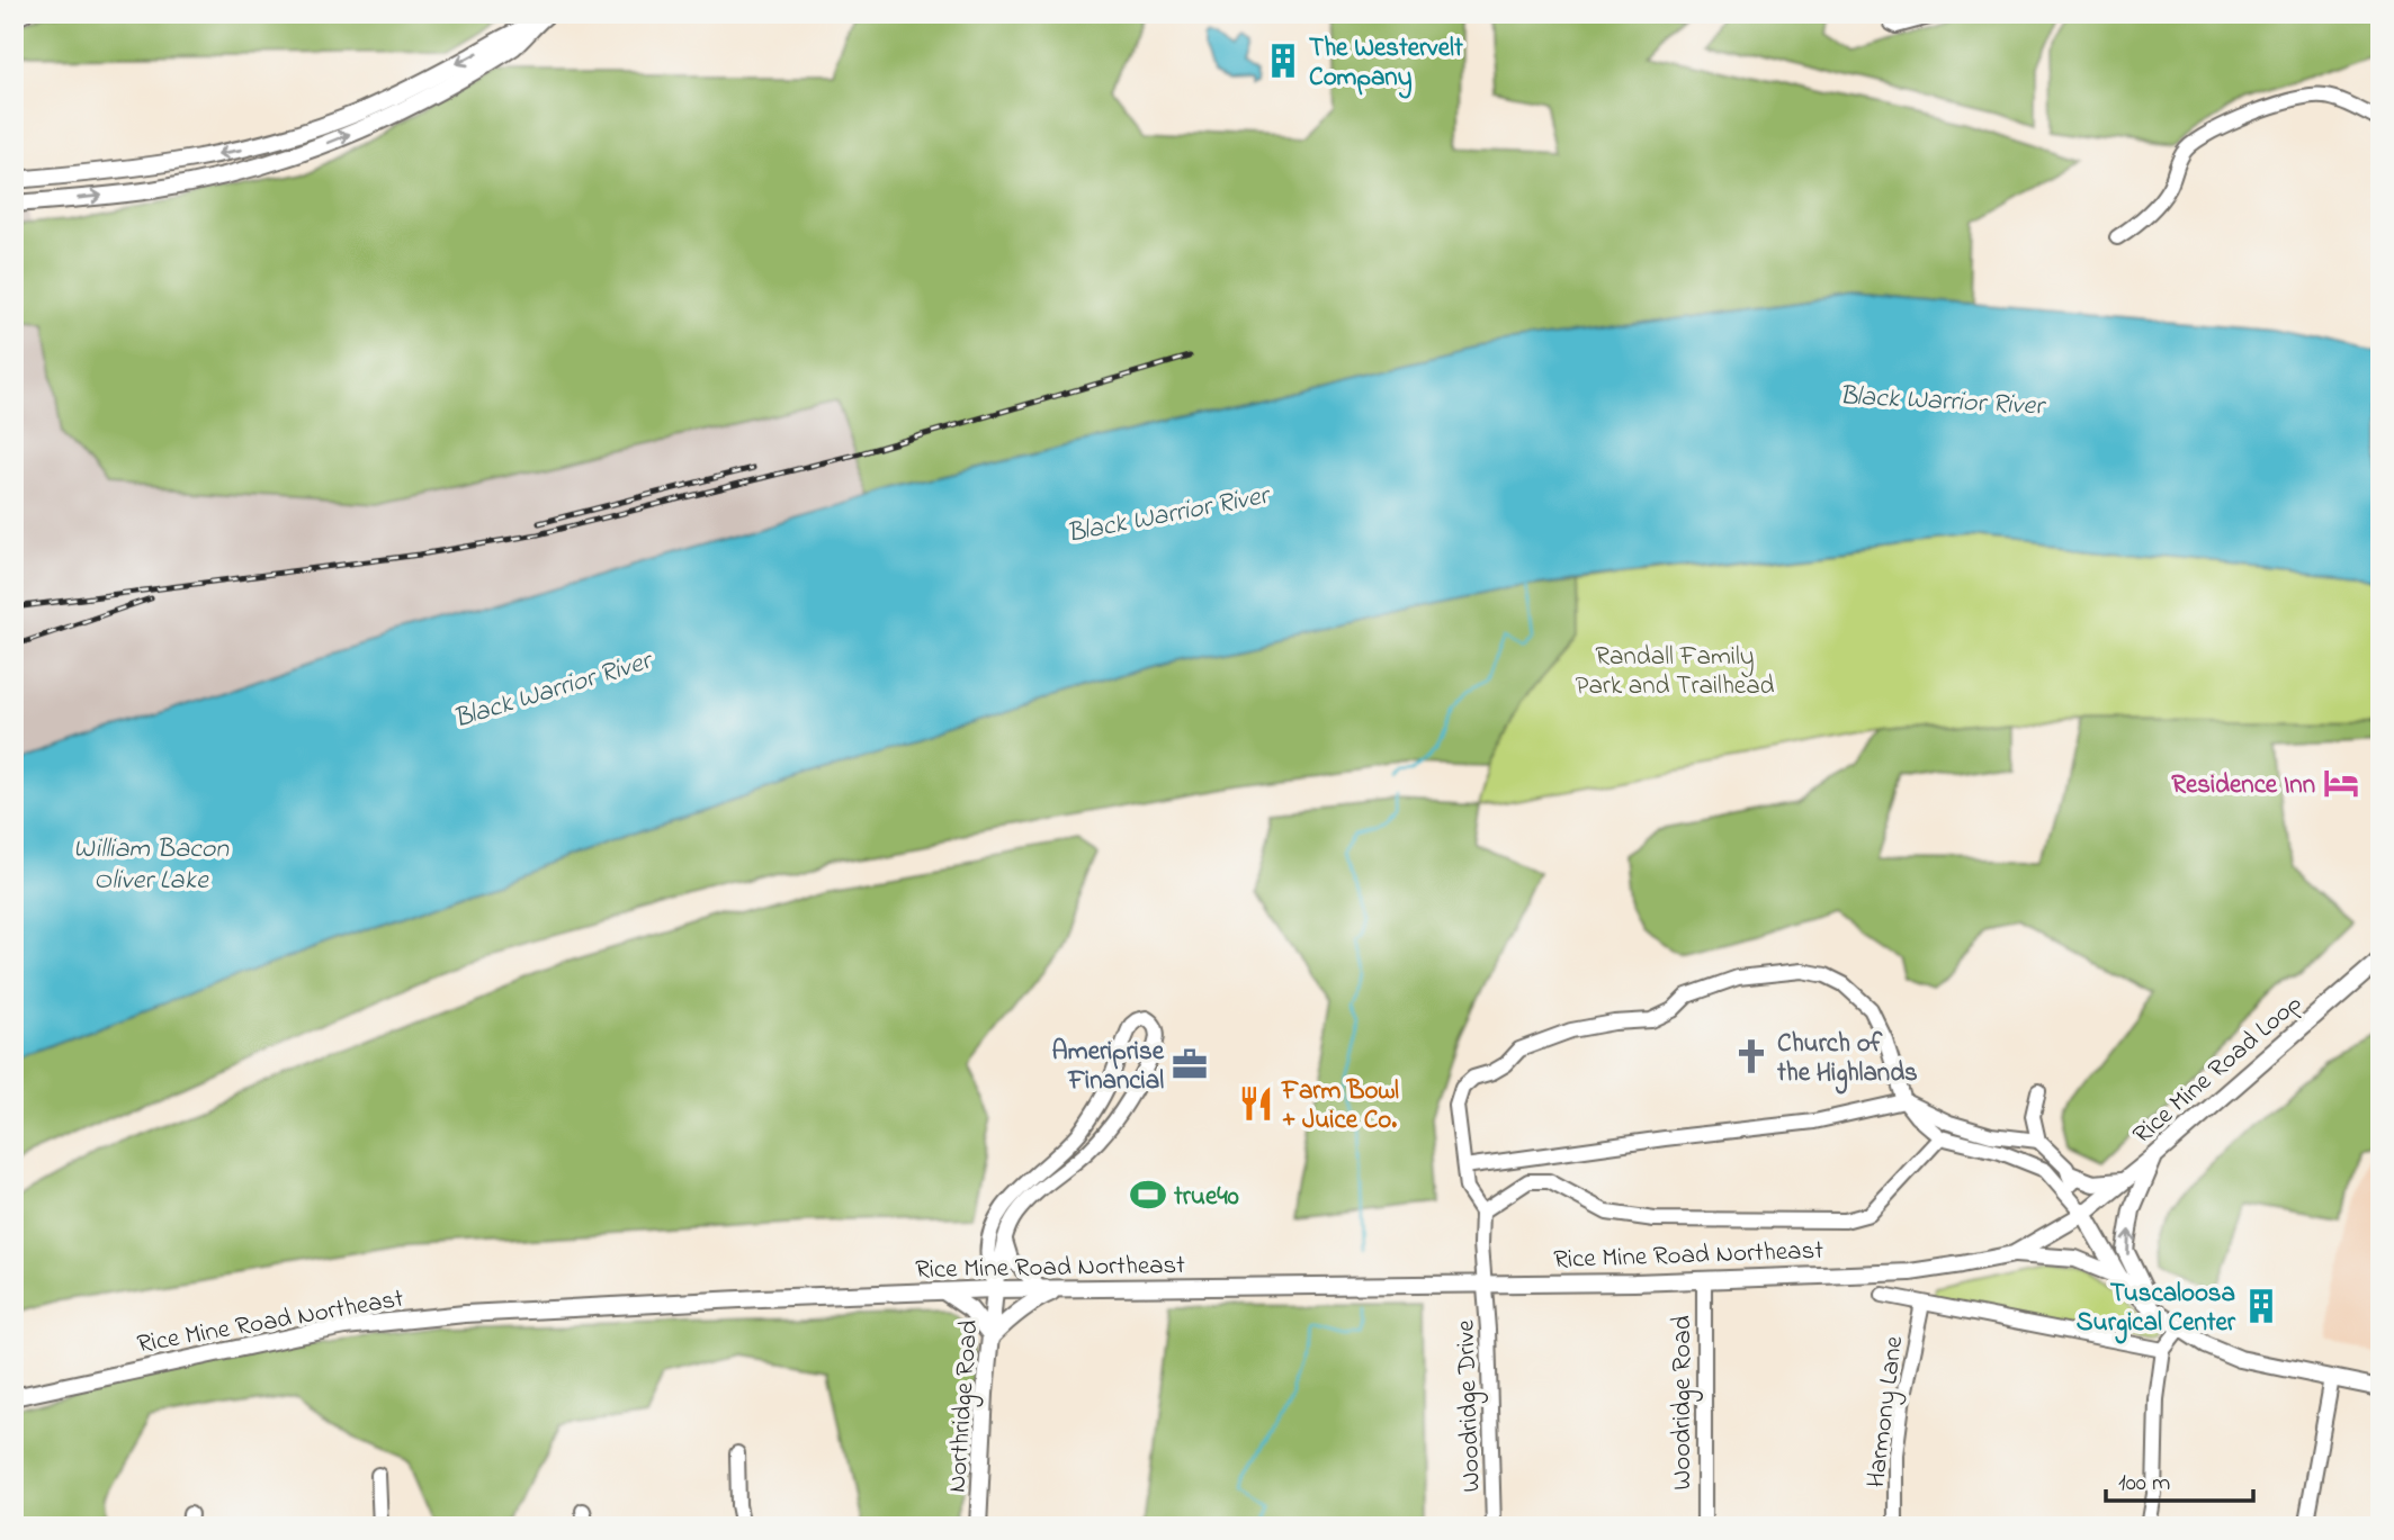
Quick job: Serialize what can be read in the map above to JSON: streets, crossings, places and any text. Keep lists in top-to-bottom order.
{
  "streets": {
    "main road": ["Rice Mine Road Loop", "Rice Mine Road Northeast", "Northridge Road"],
    "street": ["Woodridge Road", "Woodridge Drive", "Harmony Lane"]
  },
  "crossings": [
    ["Rice Mine Road Loop", "Rice Mine Road Northeast"],
    ["Rice Mine Road Northeast", "Woodridge Road"],
    ["Rice Mine Road Northeast", "Northridge Road"],
    ["Rice Mine Road Northeast", "Woodridge Drive"]
  ],
  "water": ["Black Warrior River", "William Bacon Oliver Lake"],
  "parks": ["Randall Family Park and Trailhead"],
  "places": {
    "building": ["The Westervelt Company", "Tuscaloosa Surgical Center"],
    "hotel": ["Residence Inn"],
    "church": ["Church of the Highlands"],
    "office": ["Ameriprise Financial"],
    "restaurant": ["Farm Bowl + Juice Co."],
    "sports": ["true40"]
  },
  "scale_bar": "100 m"
}
